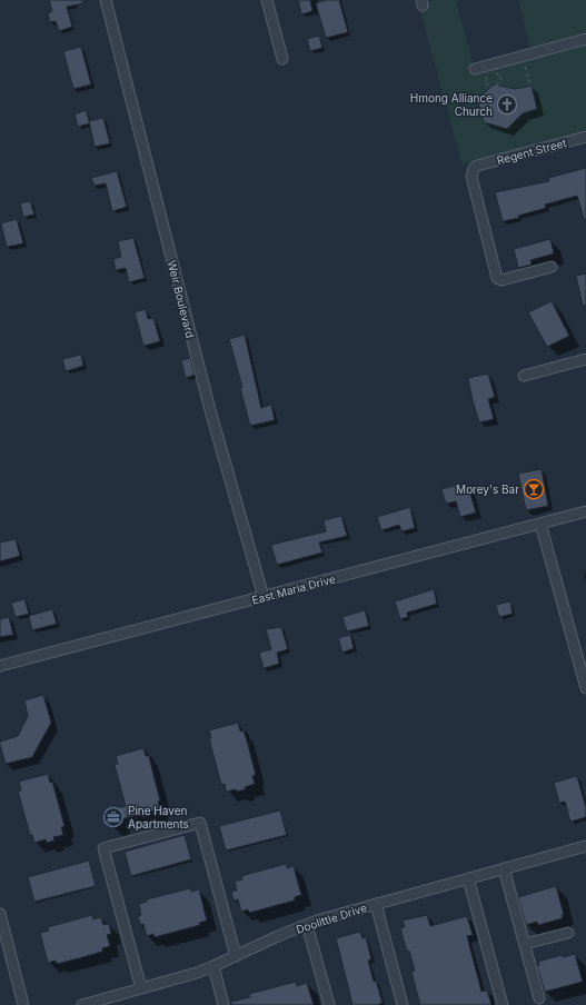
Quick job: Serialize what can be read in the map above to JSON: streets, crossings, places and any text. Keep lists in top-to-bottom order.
{
  "streets": {
    "street": [
      "Regent Street",
      "Weir Boulevard",
      "East Maria Drive",
      "Doolittle Drive"
    ]
  },
  "crossings": [
    ["Weir Boulevard", "East Maria Drive"]
  ],
  "places": {
    "church": ["Hmong Alliance Church"],
    "bar": ["Morey's Bar"],
    "office": ["Pine Haven Apartments"]
  }
}
